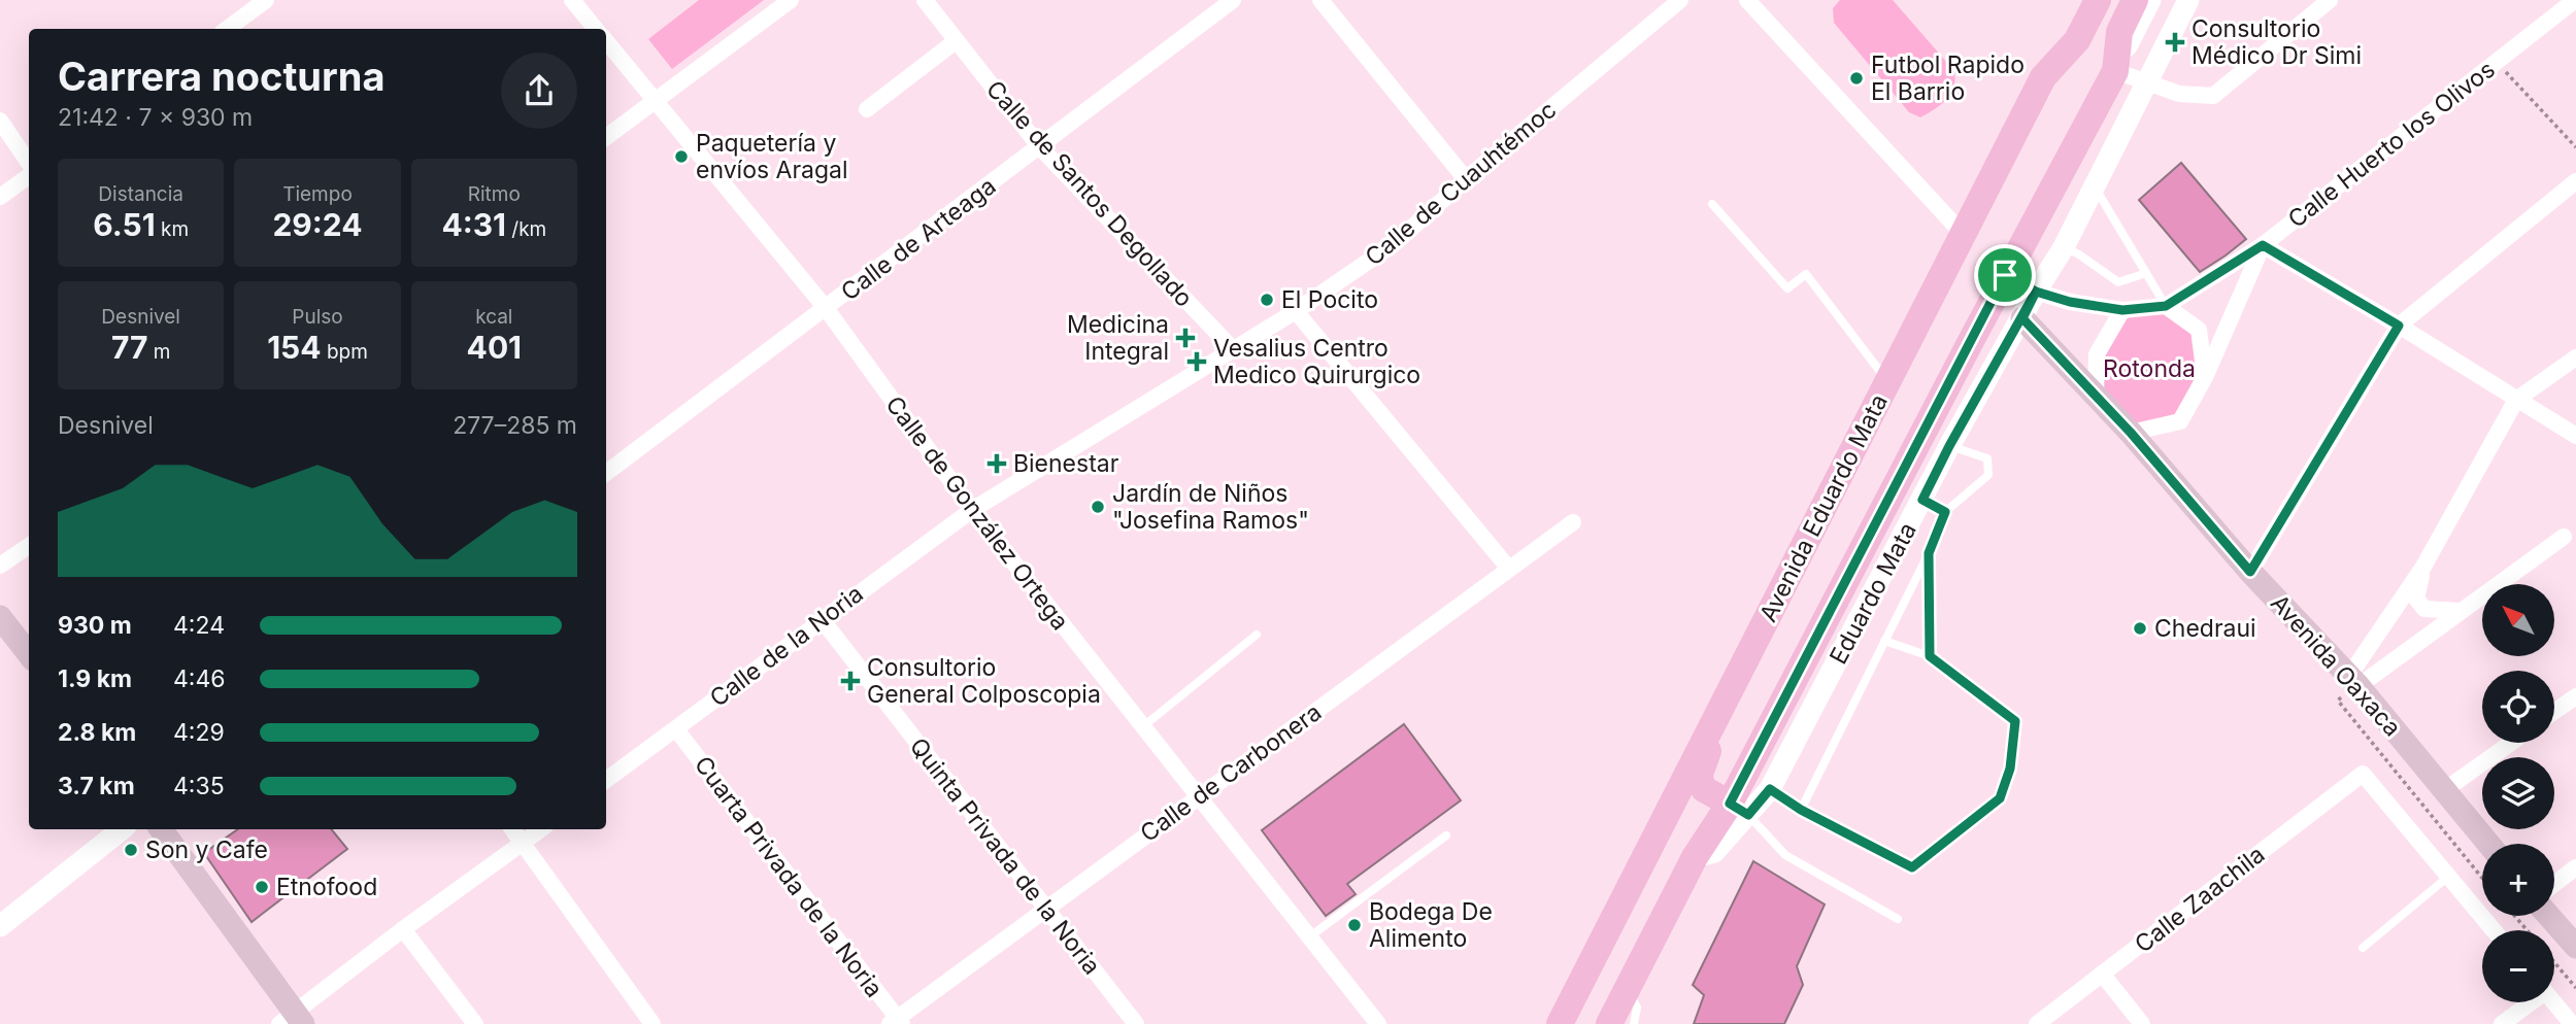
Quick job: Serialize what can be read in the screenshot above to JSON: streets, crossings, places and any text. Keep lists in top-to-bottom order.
{
  "streets": {
    "main road": ["Avenida Eduardo Mata", "Avenida Oaxaca"],
    "street": [
      "Calle Huerto los Olivos",
      "Calle de Cuauhtémoc",
      "Calle de Santos Degollado",
      "Calle de Arteaga",
      "Calle de González Ortega",
      "Eduardo Mata",
      "Calle de la Noria",
      "Calle de Carbonera",
      "Quinta Privada de la Noria",
      "Cuarta Privada de la Noria",
      "Calle Zaachila"
    ]
  },
  "crossings": [
    ["Calle Huerto los Olivos", "Eduardo Mata"],
    ["Calle Huerto los Olivos", "Avenida Oaxaca"],
    ["Calle de Cuauhtémoc", "Calle de Santos Degollado"],
    ["Calle de Cuauhtémoc", "Calle de González Ortega"],
    ["Calle de Cuauhtémoc", "Calle de la Noria"],
    ["Calle de Santos Degollado", "Calle de Arteaga"],
    ["Calle de Arteaga", "Calle de González Ortega"],
    ["Calle de González Ortega", "Calle de la Noria"],
    ["Calle de González Ortega", "Calle de Carbonera"],
    ["Eduardo Mata", "Avenida Oaxaca"],
    ["Calle de la Noria", "Quinta Privada de la Noria"],
    ["Calle de la Noria", "Cuarta Privada de la Noria"],
    ["Calle de Carbonera", "Quinta Privada de la Noria"],
    ["Calle de Carbonera", "Cuarta Privada de la Noria"]
  ],
  "parks": ["Rotonda"],
  "places": {
    "health": [
      "Consultorio Médico Dr Simi",
      "Medicina Integral",
      "Vesalius Centro Medico Quirurgico",
      "Bienestar",
      "Consultorio General Colposcopia"
    ],
    "other": [
      "Futbol Rapido El Barrio",
      "Paquetería y envíos Aragal",
      "El Pocito",
      "Jardín de Niños \"Josefina Ramos\"",
      "Chedraui",
      "Son y Cafe",
      "Etnofood",
      "Bodega De Alimento"
    ]
  },
  "north": "top left",
  "page": {
    "heading": ["Carrera nocturna", "21:42 · 7 × 930 m"],
    "stats": [
      ["Distancia", "6.51 km"],
      ["Tiempo", "29:24"],
      ["Ritmo", "4:31 /km"],
      ["Desnivel", "77 m"],
      ["Pulso", "154 bpm"],
      ["kcal", "401"]
    ],
    "chart": ["Desnivel", "277–285 m"],
    "map_buttons": ["+", "−"],
    "list": [
      {
        "name": "930 m",
        "note": "4:24"
      },
      {
        "name": "1.9 km",
        "note": "4:46"
      },
      {
        "name": "2.8 km",
        "note": "4:29"
      },
      {
        "name": "3.7 km",
        "note": "4:35"
      }
    ]
  }
}
